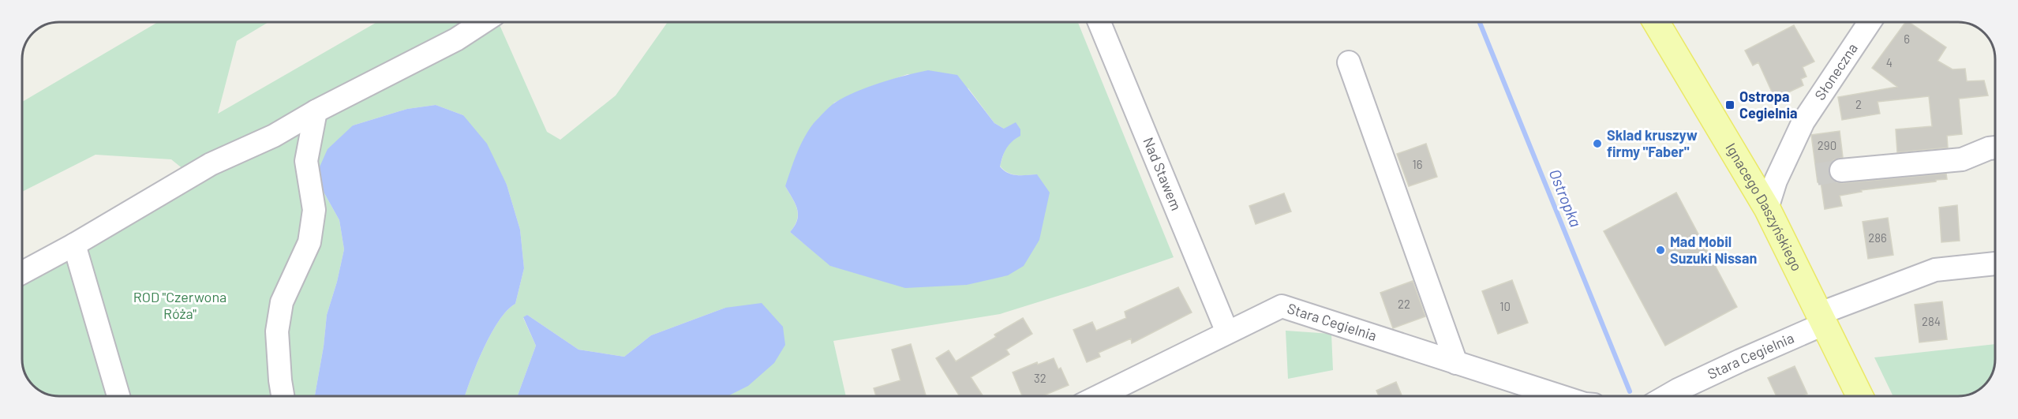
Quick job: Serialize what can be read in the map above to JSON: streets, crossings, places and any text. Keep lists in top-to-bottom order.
{
  "streets": {
    "main road": ["Ignacego Daszyńskiego"],
    "street": ["Słoneczna", "Nad Stawem", "Stara Cegielnia"]
  },
  "crossings": [
    ["Słoneczna", "Ignacego Daszyńskiego"],
    ["Nad Stawem", "Stara Cegielnia"],
    ["Ignacego Daszyńskiego", "Stara Cegielnia"]
  ],
  "water": ["Ostropka"],
  "parks": ["ROD \"Czerwona Róża\""],
  "places": {
    "transit": ["Ostropa Cegielnia"],
    "other": ["Sklad kruszyw firmy \"Faber\"", "Mad Mobil Suzuki Nissan"]
  },
  "house_numbers": [
    "6",
    "4",
    "2",
    "290",
    "16",
    "286",
    "22",
    "10",
    "284",
    "32"
  ]
}
